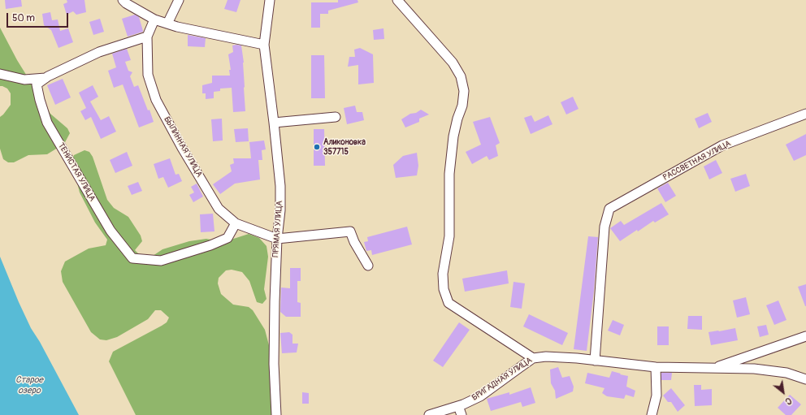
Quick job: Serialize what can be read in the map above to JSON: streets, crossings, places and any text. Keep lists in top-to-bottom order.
{
  "streets": {
    "street": [
      "БЫЛИННАЯ УЛИЦА",
      "РАССВЕТНАЯ УЛИЦА",
      "ТЕНИСТАЯ УЛИЦА",
      "ПРЯМАЯ УЛИЦА",
      "БРИГАДНАЯ УЛИЦА"
    ]
  },
  "crossings": [
    ["БЫЛИННАЯ УЛИЦА", "ТЕНИСТАЯ УЛИЦА"],
    ["БЫЛИННАЯ УЛИЦА", "ПРЯМАЯ УЛИЦА"],
    ["РАССВЕТНАЯ УЛИЦА", "БРИГАДНАЯ УЛИЦА"]
  ],
  "water": ["Старое озеро"],
  "places": ["Аликоновка 357715"],
  "scale_bar": "50 m",
  "north": "bottom right"
}
